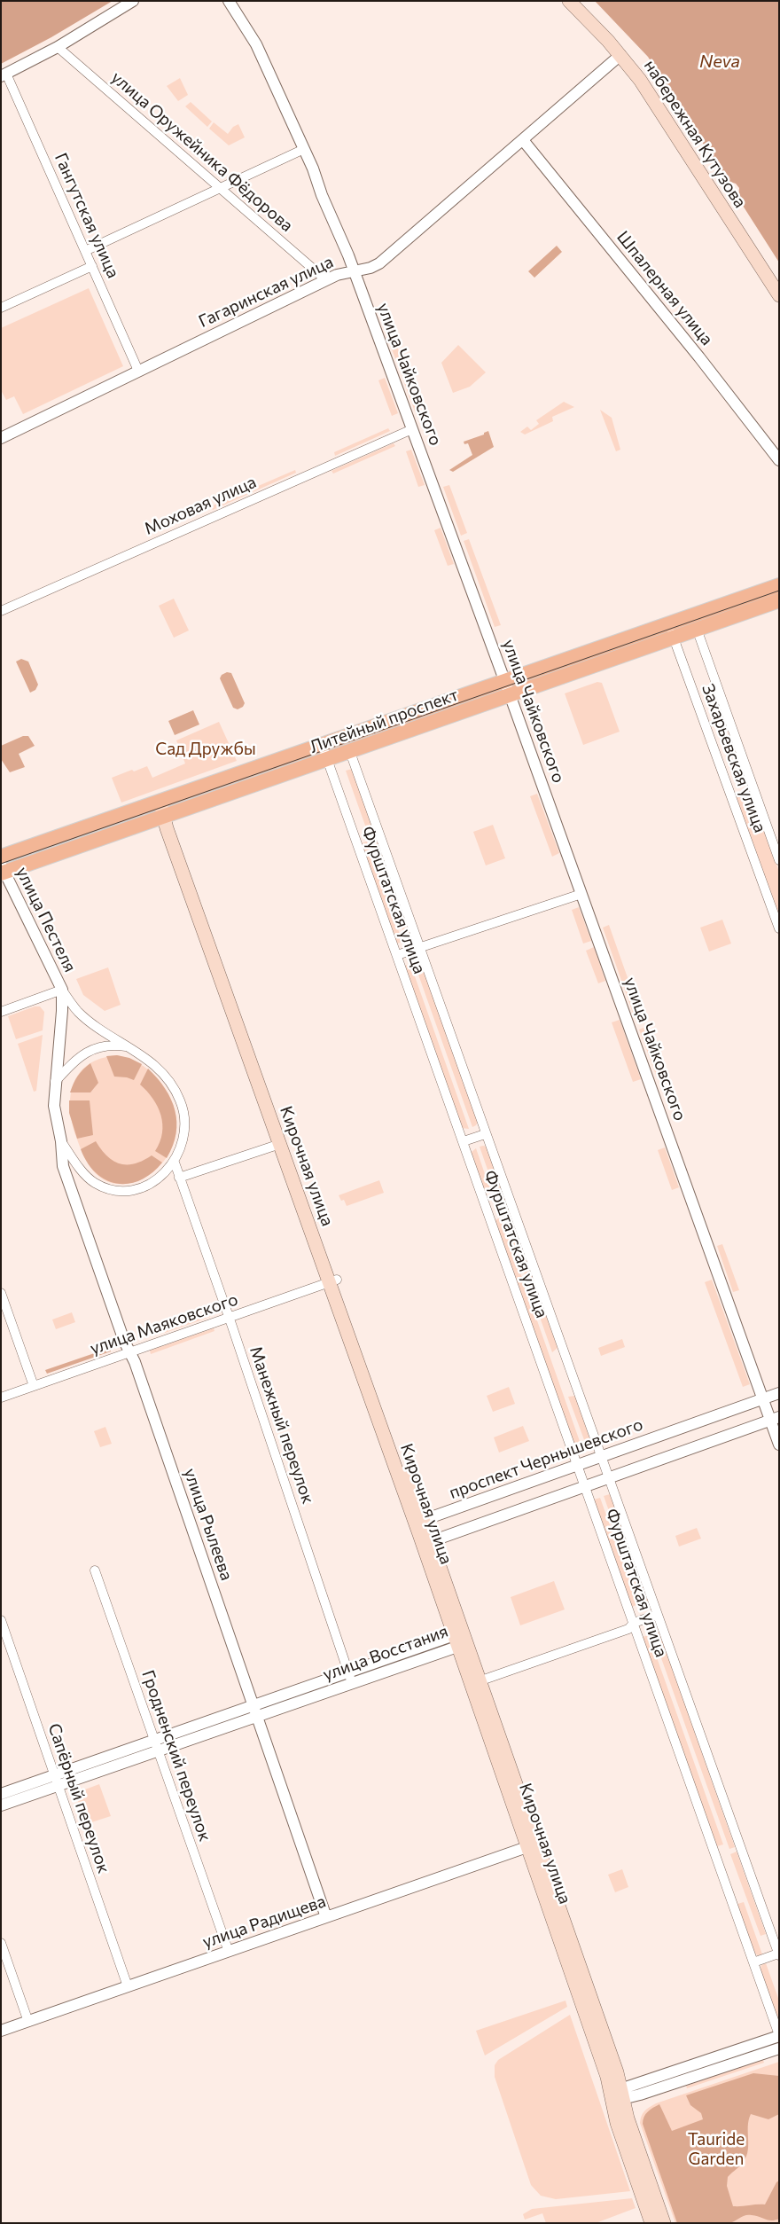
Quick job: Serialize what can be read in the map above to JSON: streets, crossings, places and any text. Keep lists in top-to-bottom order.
{
  "streets": {
    "main road": ["набережная Кутузова", "Литейный проспект", "Кирочная улица"],
    "street": [
      "улица Оружейника Фёдорова",
      "Гангутская улица",
      "Шпалерная улица",
      "Гагаринская улица",
      "улица Чайковского",
      "Моховая улица",
      "Захарьевская улица",
      "Фурштатская улица",
      "улица Пестеля",
      "улица Маяковского",
      "Манежный переулок",
      "проспект Чернышевского",
      "улица Рылеева",
      "улица Восстания",
      "Гродненский переулок",
      "Сапёрный переулок",
      "улица Радищева"
    ]
  },
  "crossings": [
    ["набережная Кутузова", "Гагаринская улица"],
    ["улица Оружейника Фёдорова", "Гагаринская улица"],
    ["Гангутская улица", "Гагаринская улица"],
    ["Шпалерная улица", "Гагаринская улица"],
    ["Гагаринская улица", "улица Чайковского"],
    ["улица Чайковского", "Моховая улица"],
    ["улица Чайковского", "Литейный проспект"],
    ["улица Чайковского", "проспект Чернышевского"],
    ["Литейный проспект", "Захарьевская улица"],
    ["Литейный проспект", "Фурштатская улица"],
    ["Литейный проспект", "улица Пестеля"],
    ["Литейный проспект", "Кирочная улица"],
    ["Фурштатская улица", "проспект Чернышевского"],
    ["Кирочная улица", "улица Маяковского"],
    ["Кирочная улица", "проспект Чернышевского"],
    ["Кирочная улица", "улица Восстания"],
    ["Кирочная улица", "улица Радищева"],
    ["улица Маяковского", "Манежный переулок"],
    ["улица Маяковского", "улица Рылеева"],
    ["Манежный переулок", "улица Рылеева"],
    ["Манежный переулок", "улица Восстания"],
    ["улица Рылеева", "улица Восстания"],
    ["улица Рылеева", "улица Радищева"],
    ["улица Восстания", "Гродненский переулок"],
    ["улица Восстания", "Сапёрный переулок"],
    ["Гродненский переулок", "улица Радищева"],
    ["Сапёрный переулок", "улица Радищева"]
  ],
  "water": ["Neva"],
  "parks": ["Сад Дружбы", "Tauride Garden"]
}
